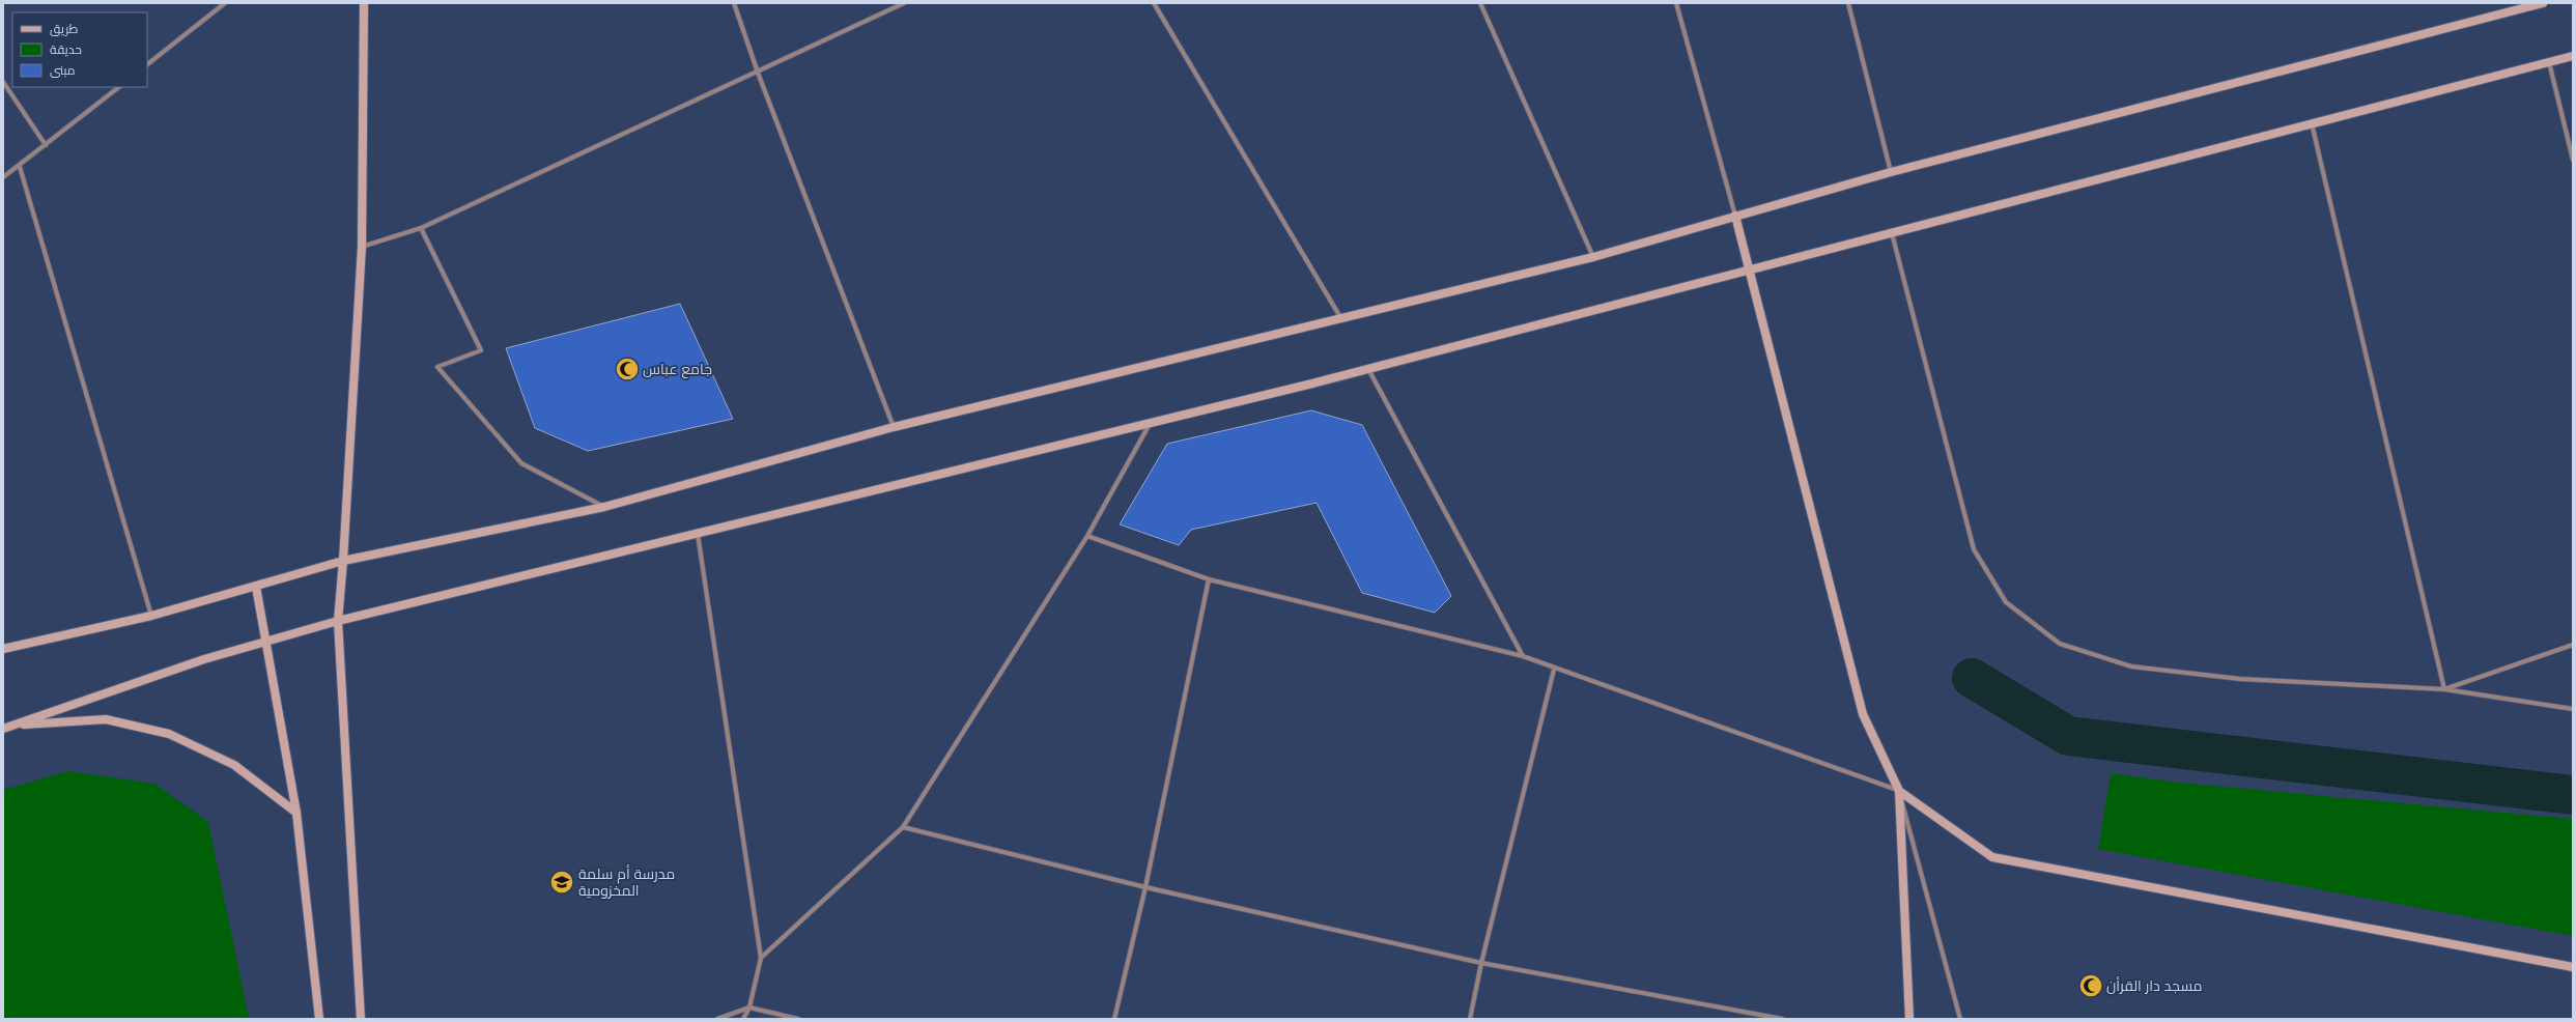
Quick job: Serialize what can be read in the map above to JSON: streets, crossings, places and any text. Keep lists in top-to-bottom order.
{
  "places": {
    "mosque": ["جامع عباس", "مسجد دار القرأن"],
    "school or university": ["مدرسة أم سلمة المخزومية"]
  },
  "legend": ["طريق", "حديقة", "مبنى"]
}
